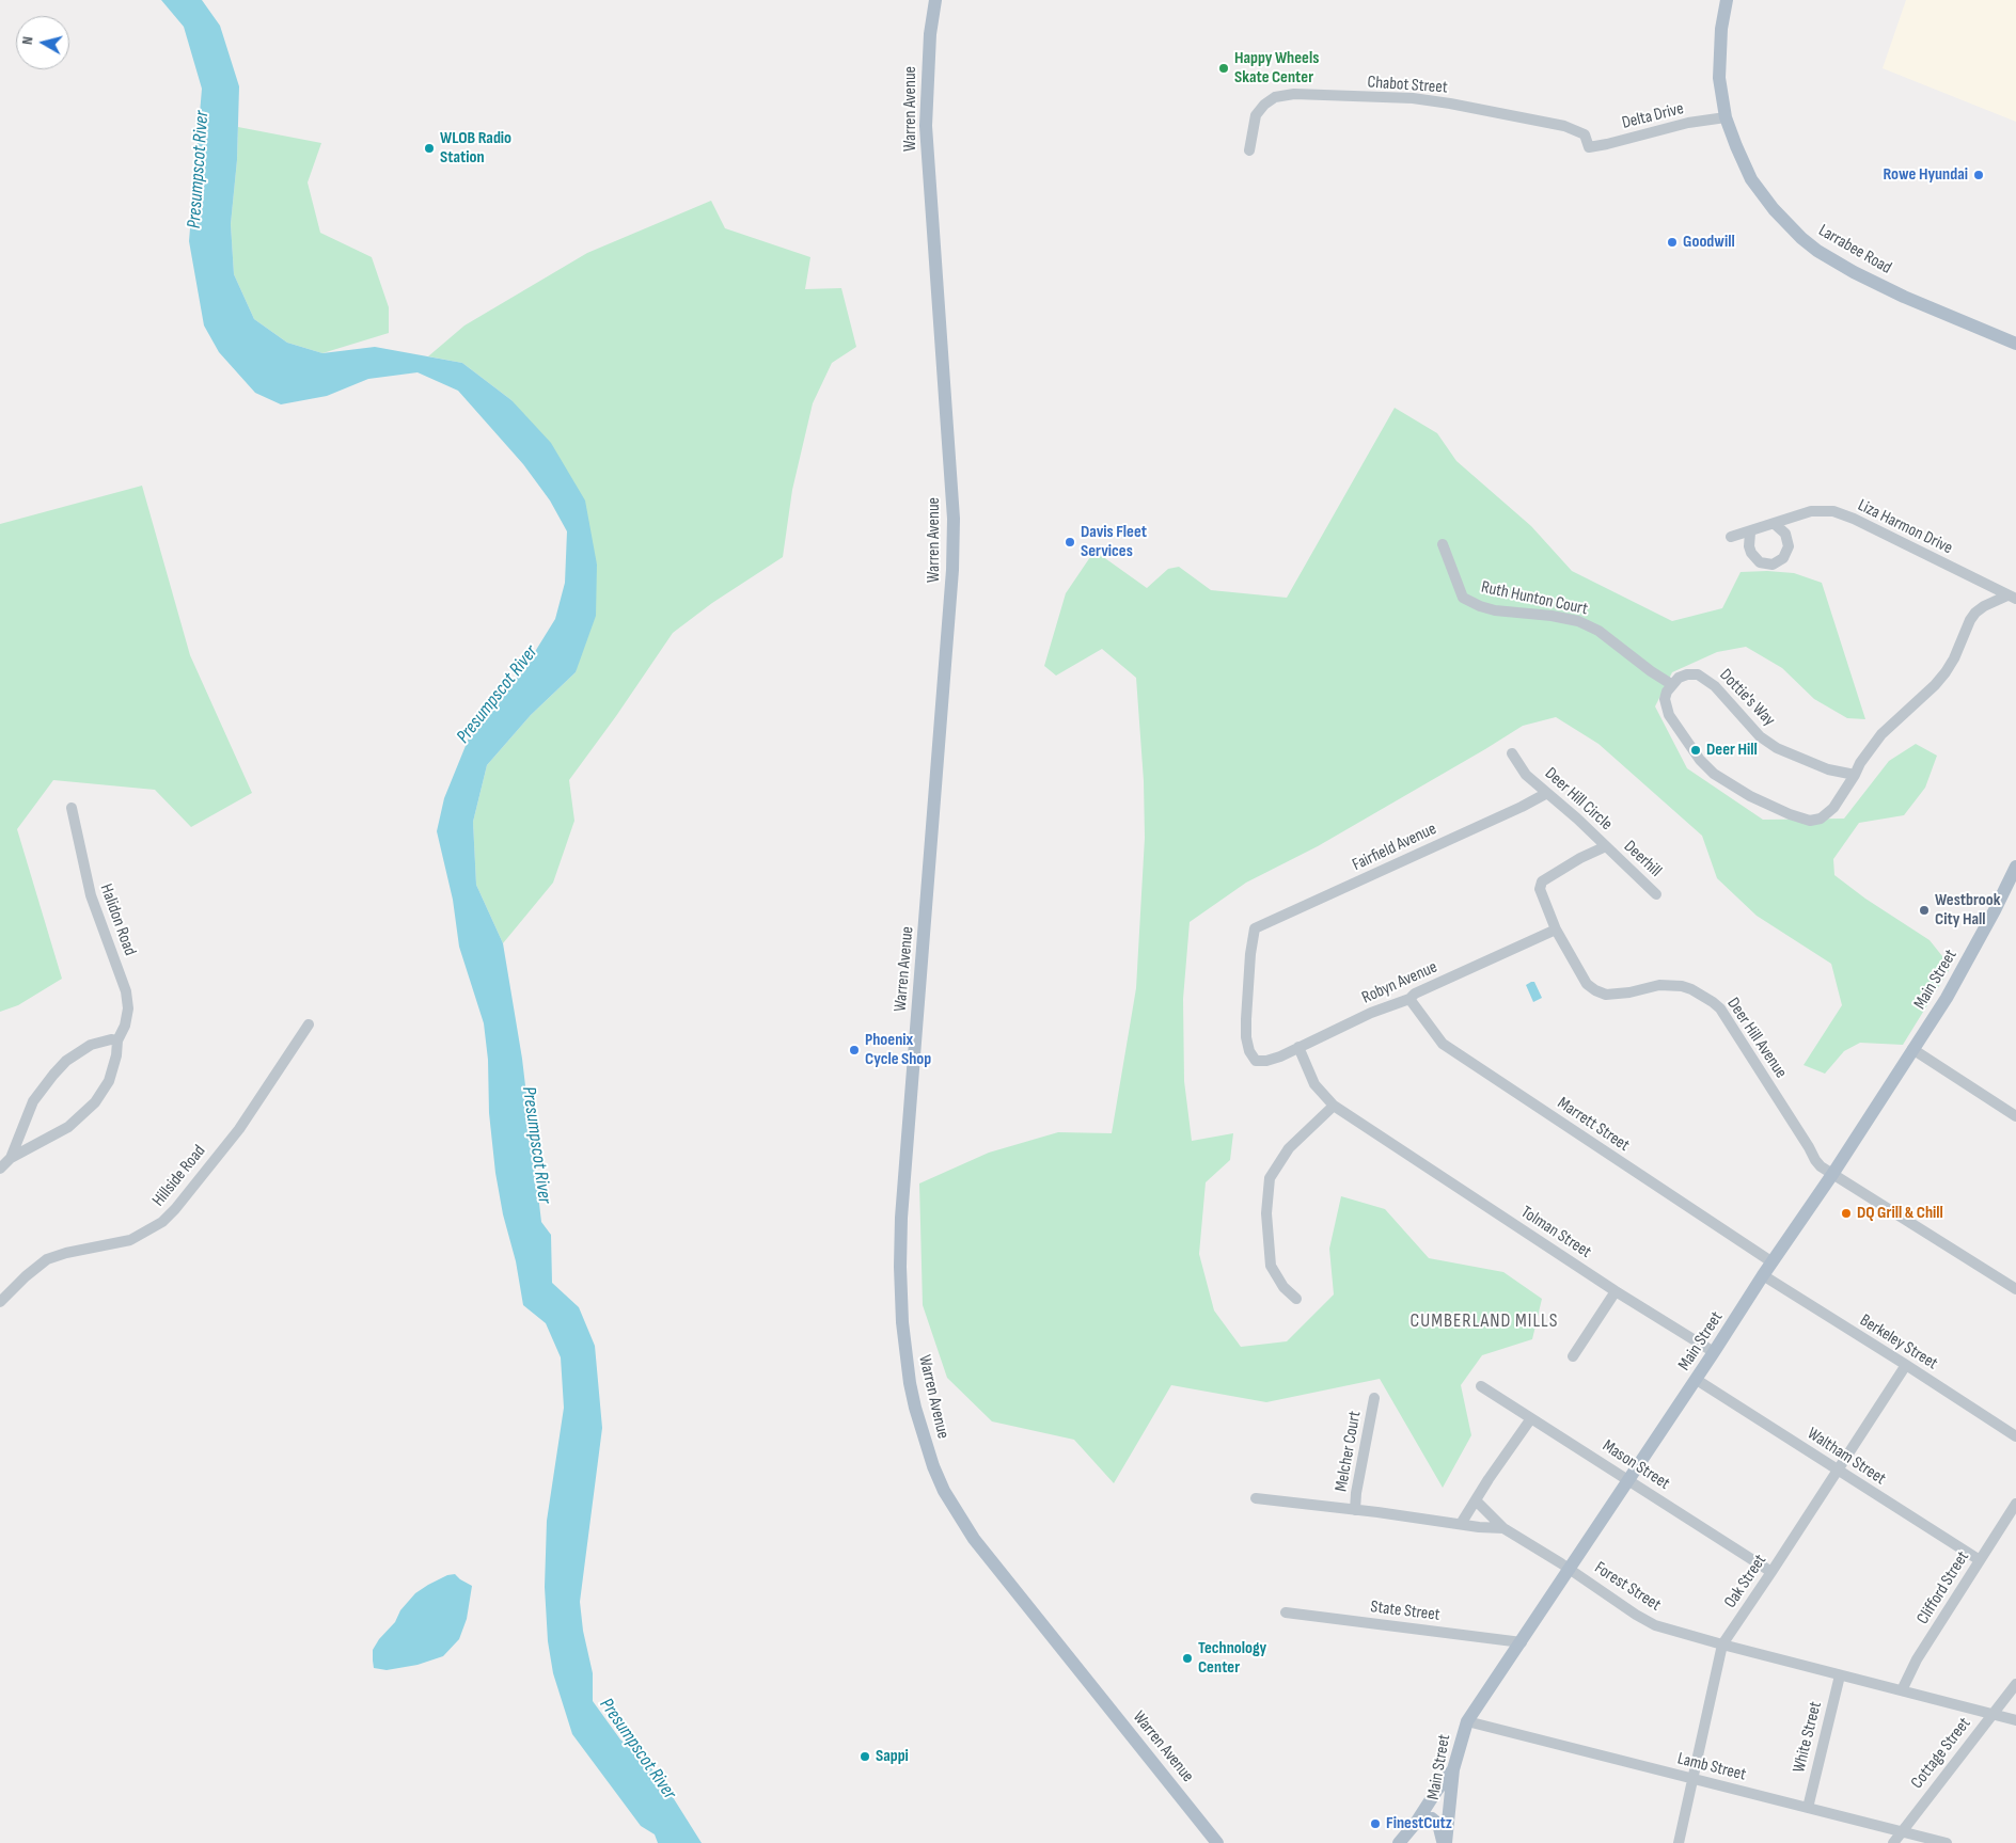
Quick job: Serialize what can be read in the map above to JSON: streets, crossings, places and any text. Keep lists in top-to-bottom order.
{
  "streets": {
    "main road": ["Warren Avenue", "Larrabee Road", "Main Street"],
    "street": [
      "Chabot Street",
      "Delta Drive",
      "Liza Harmon Drive",
      "Ruth Hunton Court",
      "Dottie's Way",
      "Deer Hill Circle",
      "Fairfield Avenue",
      "Deerhill",
      "Halidon Road",
      "Robyn Avenue",
      "Deer Hill Avenue",
      "Marrett Street",
      "Hillside Road",
      "Tolman Street",
      "Berkeley Street",
      "Melcher Court",
      "Waltham Street",
      "Mason Street",
      "Oak Street",
      "Forest Street",
      "Clifford Street",
      "State Street",
      "White Street",
      "Cottage Street",
      "Lamb Street"
    ]
  },
  "crossings": [
    ["Chabot Street", "Delta Drive"],
    ["Delta Drive", "Larrabee Road"],
    ["Ruth Hunton Court", "Dottie's Way"],
    ["Deer Hill Circle", "Fairfield Avenue"],
    ["Deer Hill Circle", "Deerhill"],
    ["Deer Hill Circle", "Robyn Avenue"],
    ["Deer Hill Circle", "Deer Hill Avenue"],
    ["Fairfield Avenue", "Robyn Avenue"],
    ["Main Street", "Deer Hill Avenue"],
    ["Main Street", "Marrett Street"],
    ["Main Street", "Tolman Street"],
    ["Main Street", "Berkeley Street"],
    ["Main Street", "Waltham Street"],
    ["Main Street", "Mason Street"],
    ["Main Street", "Forest Street"],
    ["Main Street", "State Street"],
    ["Main Street", "Lamb Street"],
    ["Robyn Avenue", "Deer Hill Avenue"],
    ["Robyn Avenue", "Marrett Street"],
    ["Robyn Avenue", "Tolman Street"],
    ["Berkeley Street", "Oak Street"],
    ["Melcher Court", "Forest Street"],
    ["Waltham Street", "Oak Street"],
    ["Waltham Street", "Clifford Street"],
    ["Mason Street", "Oak Street"],
    ["Oak Street", "Forest Street"],
    ["Oak Street", "Lamb Street"],
    ["Forest Street", "Clifford Street"],
    ["Forest Street", "White Street"],
    ["Forest Street", "Cottage Street"],
    ["White Street", "Lamb Street"],
    ["Cottage Street", "Lamb Street"]
  ],
  "districts": ["CUMBERLAND MILLS"],
  "water": ["Presumpscot River"],
  "places": [
    "Happy Wheels Skate Center",
    "WLOB Radio Station",
    "Rowe Hyundai",
    "Goodwill",
    "Davis Fleet Services",
    "Deer Hill",
    "Westbrook City Hall",
    "Phoenix Cycle Shop",
    "DQ Grill & Chill",
    "Technology Center",
    "Sappi",
    "FinestCutz"
  ],
  "north": "left"
}
